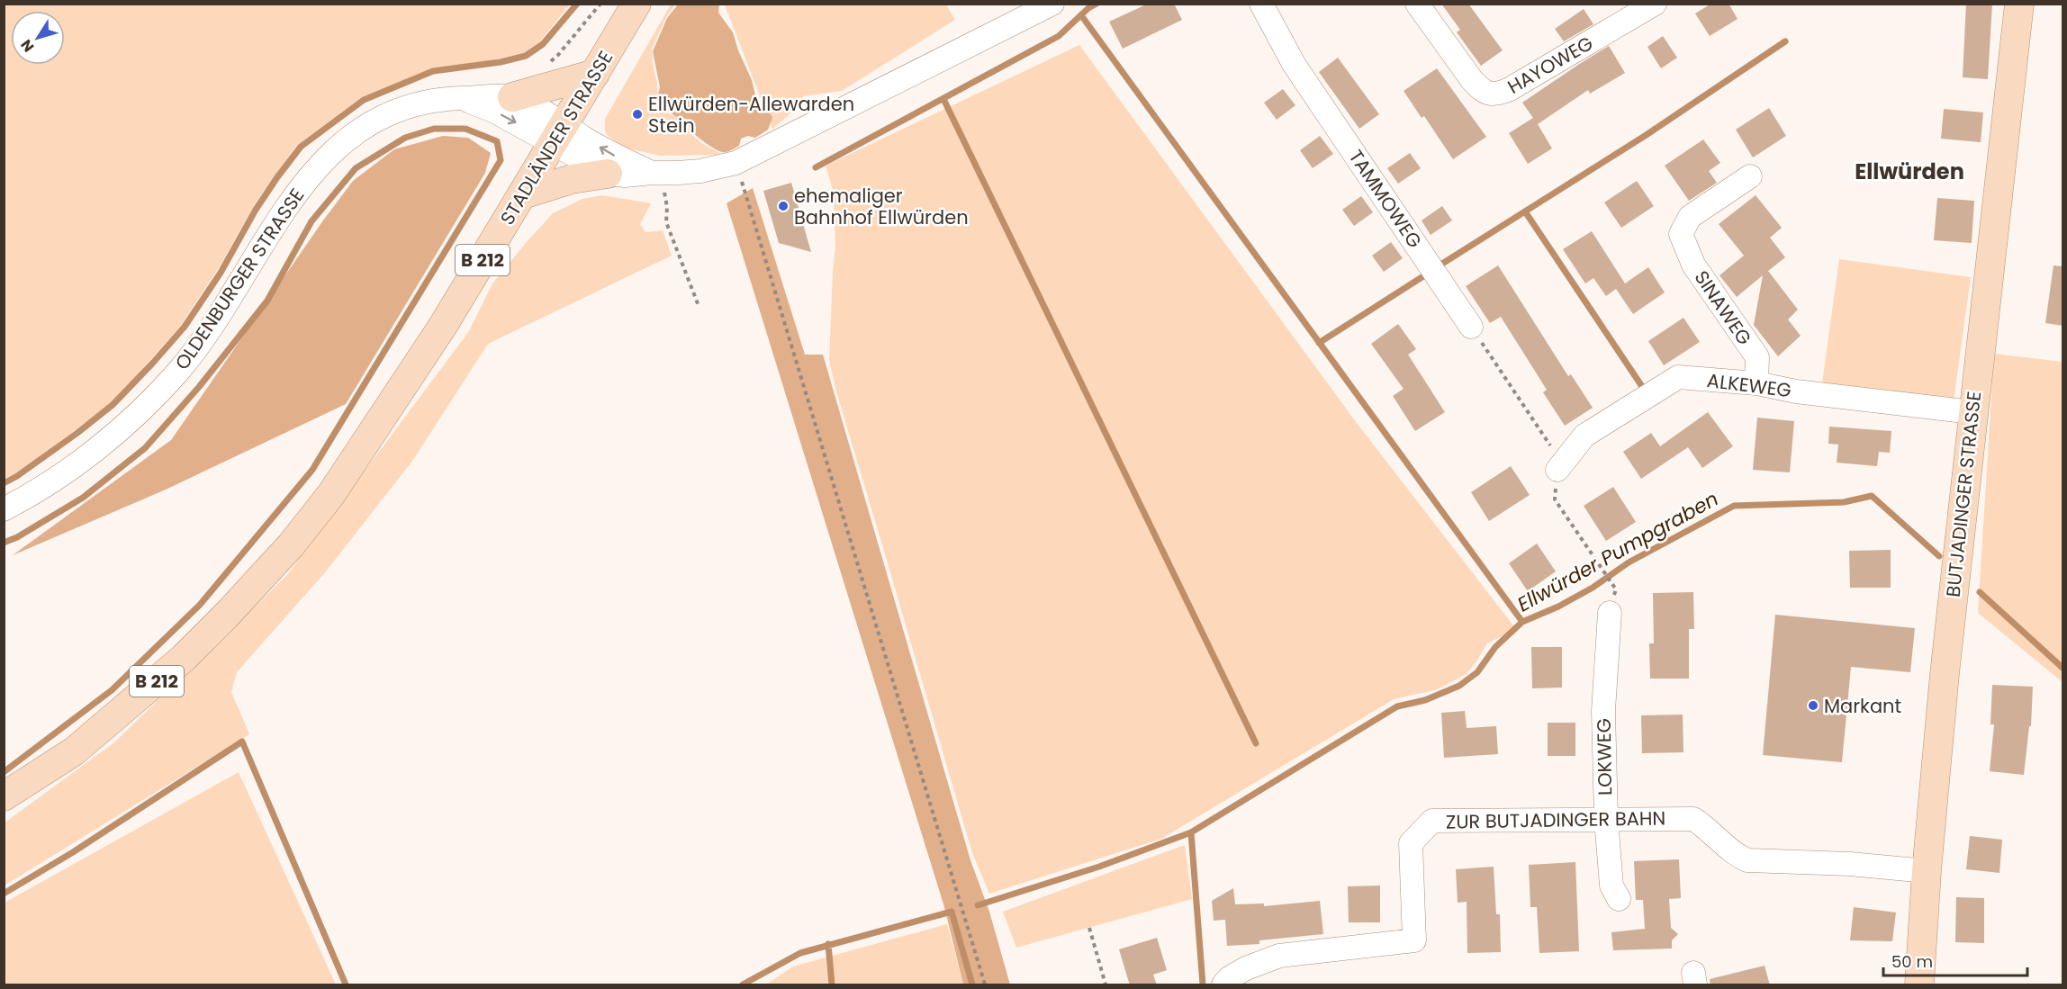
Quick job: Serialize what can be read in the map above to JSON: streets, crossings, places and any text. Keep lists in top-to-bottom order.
{
  "streets": {
    "main road": ["STADLÄNDER STRASSE", "B 212", "BUTJADINGER STRASSE"],
    "street": [
      "HAYOWEG",
      "TAMMOWEG",
      "OLDENBURGER STRASSE",
      "SINAWEG",
      "ALKEWEG",
      "LOKWEG",
      "ZUR BUTJADINGER BAHN"
    ]
  },
  "crossings": [
    ["STADLÄNDER STRASSE", "OLDENBURGER STRASSE"],
    ["SINAWEG", "ALKEWEG"],
    ["ALKEWEG", "BUTJADINGER STRASSE"],
    ["BUTJADINGER STRASSE", "ZUR BUTJADINGER BAHN"],
    ["LOKWEG", "ZUR BUTJADINGER BAHN"]
  ],
  "districts": ["Ellwürden"],
  "water": ["Ellwürder Pumpgraben"],
  "places": ["Ellwürden-Allewarden Stein", "ehemaliger Bahnhof Ellwürden", "Markant"],
  "scale_bar": "50 m",
  "north": "bottom left"
}
